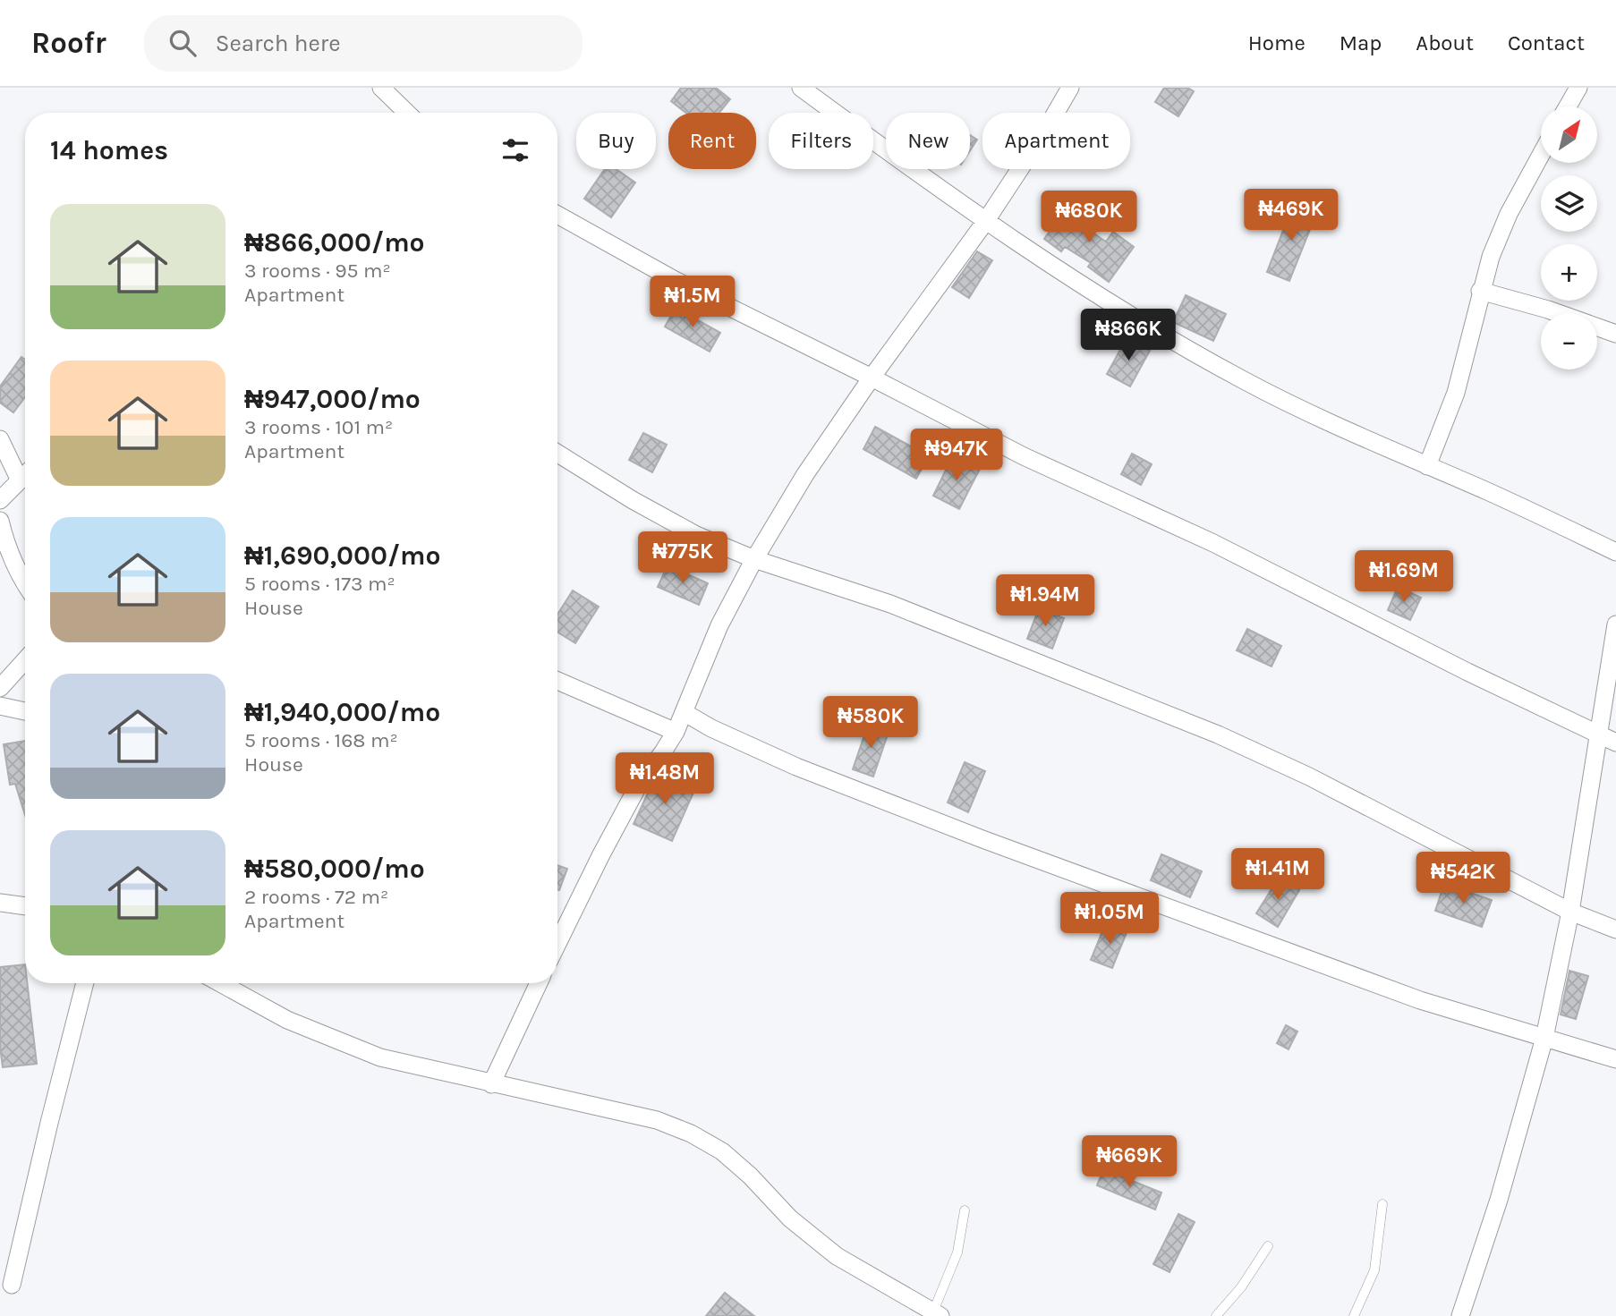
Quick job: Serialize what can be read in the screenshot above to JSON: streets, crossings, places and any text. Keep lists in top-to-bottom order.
{
  "north": "top right",
  "page": {
    "header": "Roofr",
    "search": "Search here",
    "nav": [
      "Home",
      "Map",
      "About",
      "Contact"
    ],
    "map_buttons": ["+", "−"],
    "chip": [
      "Buy",
      "Rent",
      "Filters",
      "New",
      "Apartment"
    ],
    "heading": "14 homes",
    "list": [
      {
        "name": "₦866,000/mo",
        "note": "3 rooms · 95 m² · Apartment"
      },
      {
        "name": "₦947,000/mo",
        "note": "3 rooms · 101 m² · Apartment"
      },
      {
        "name": "₦1,690,000/mo",
        "note": "5 rooms · 173 m² · House"
      },
      {
        "name": "₦1,940,000/mo",
        "note": "5 rooms · 168 m² · House"
      },
      {
        "name": "₦580,000/mo",
        "note": "2 rooms · 72 m² · Apartment"
      }
    ],
    "price": [
      "₦469K",
      "₦680K",
      "₦1.5M",
      "₦866K",
      "₦947K",
      "₦775K",
      "₦1.69M",
      "₦1.94M",
      "₦580K",
      "₦1.48M",
      "₦1.41M",
      "₦542K",
      "₦1.05M",
      "₦669K"
    ]
  }
}
